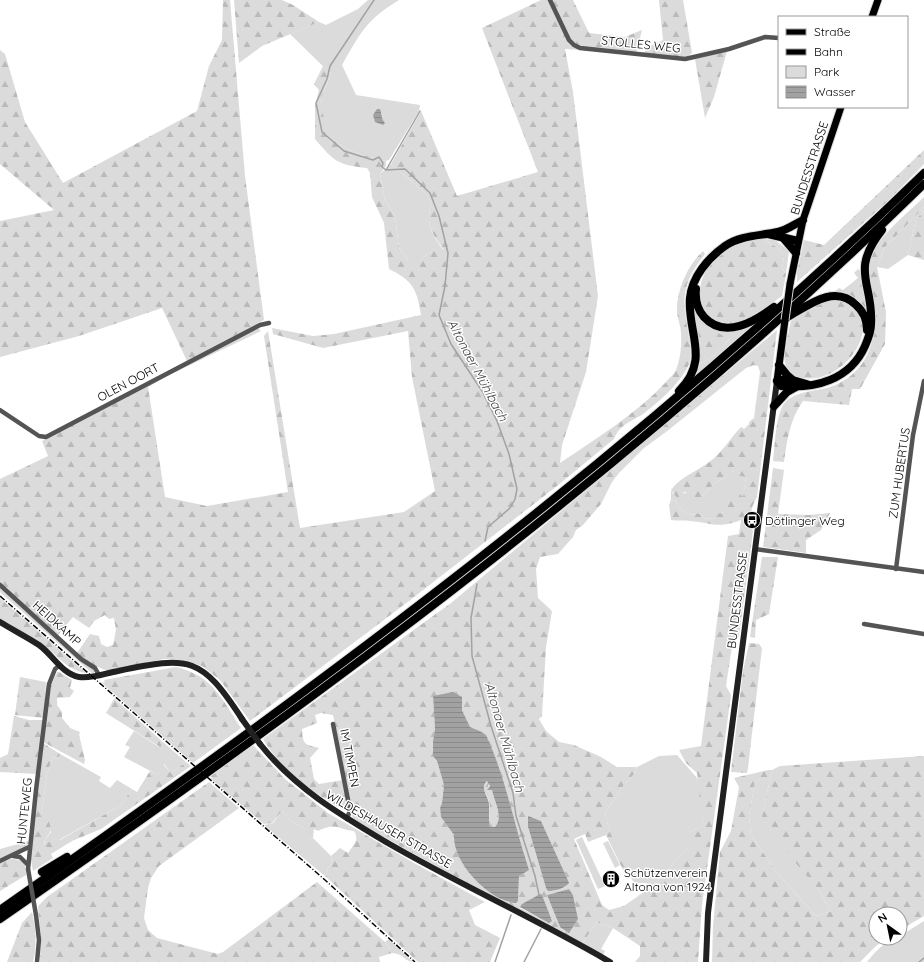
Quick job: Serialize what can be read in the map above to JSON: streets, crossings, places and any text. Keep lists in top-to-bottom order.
{
  "streets": {
    "main road": ["BUNDESSTRASSE", "WILDESHAUSER STRASSE"],
    "street": [
      "STOLLES WEG",
      "OLEN OORT",
      "ZUM HUBERTUS",
      "HEIDKAMP",
      "IM TIMPEN",
      "HUNTEWEG"
    ]
  },
  "crossings": [
    ["HEIDKAMP", "WILDESHAUSER STRASSE"],
    ["IM TIMPEN", "WILDESHAUSER STRASSE"],
    ["HUNTEWEG", "WILDESHAUSER STRASSE"]
  ],
  "water": ["Altonaer Mühlbach"],
  "places": {
    "bus stop": ["Dötlinger Weg"],
    "building": ["Schützenverein Altona von 1924"]
  },
  "legend": [
    "Straße",
    "Bahn",
    "Park",
    "Wasser"
  ],
  "north": "top left"
}
